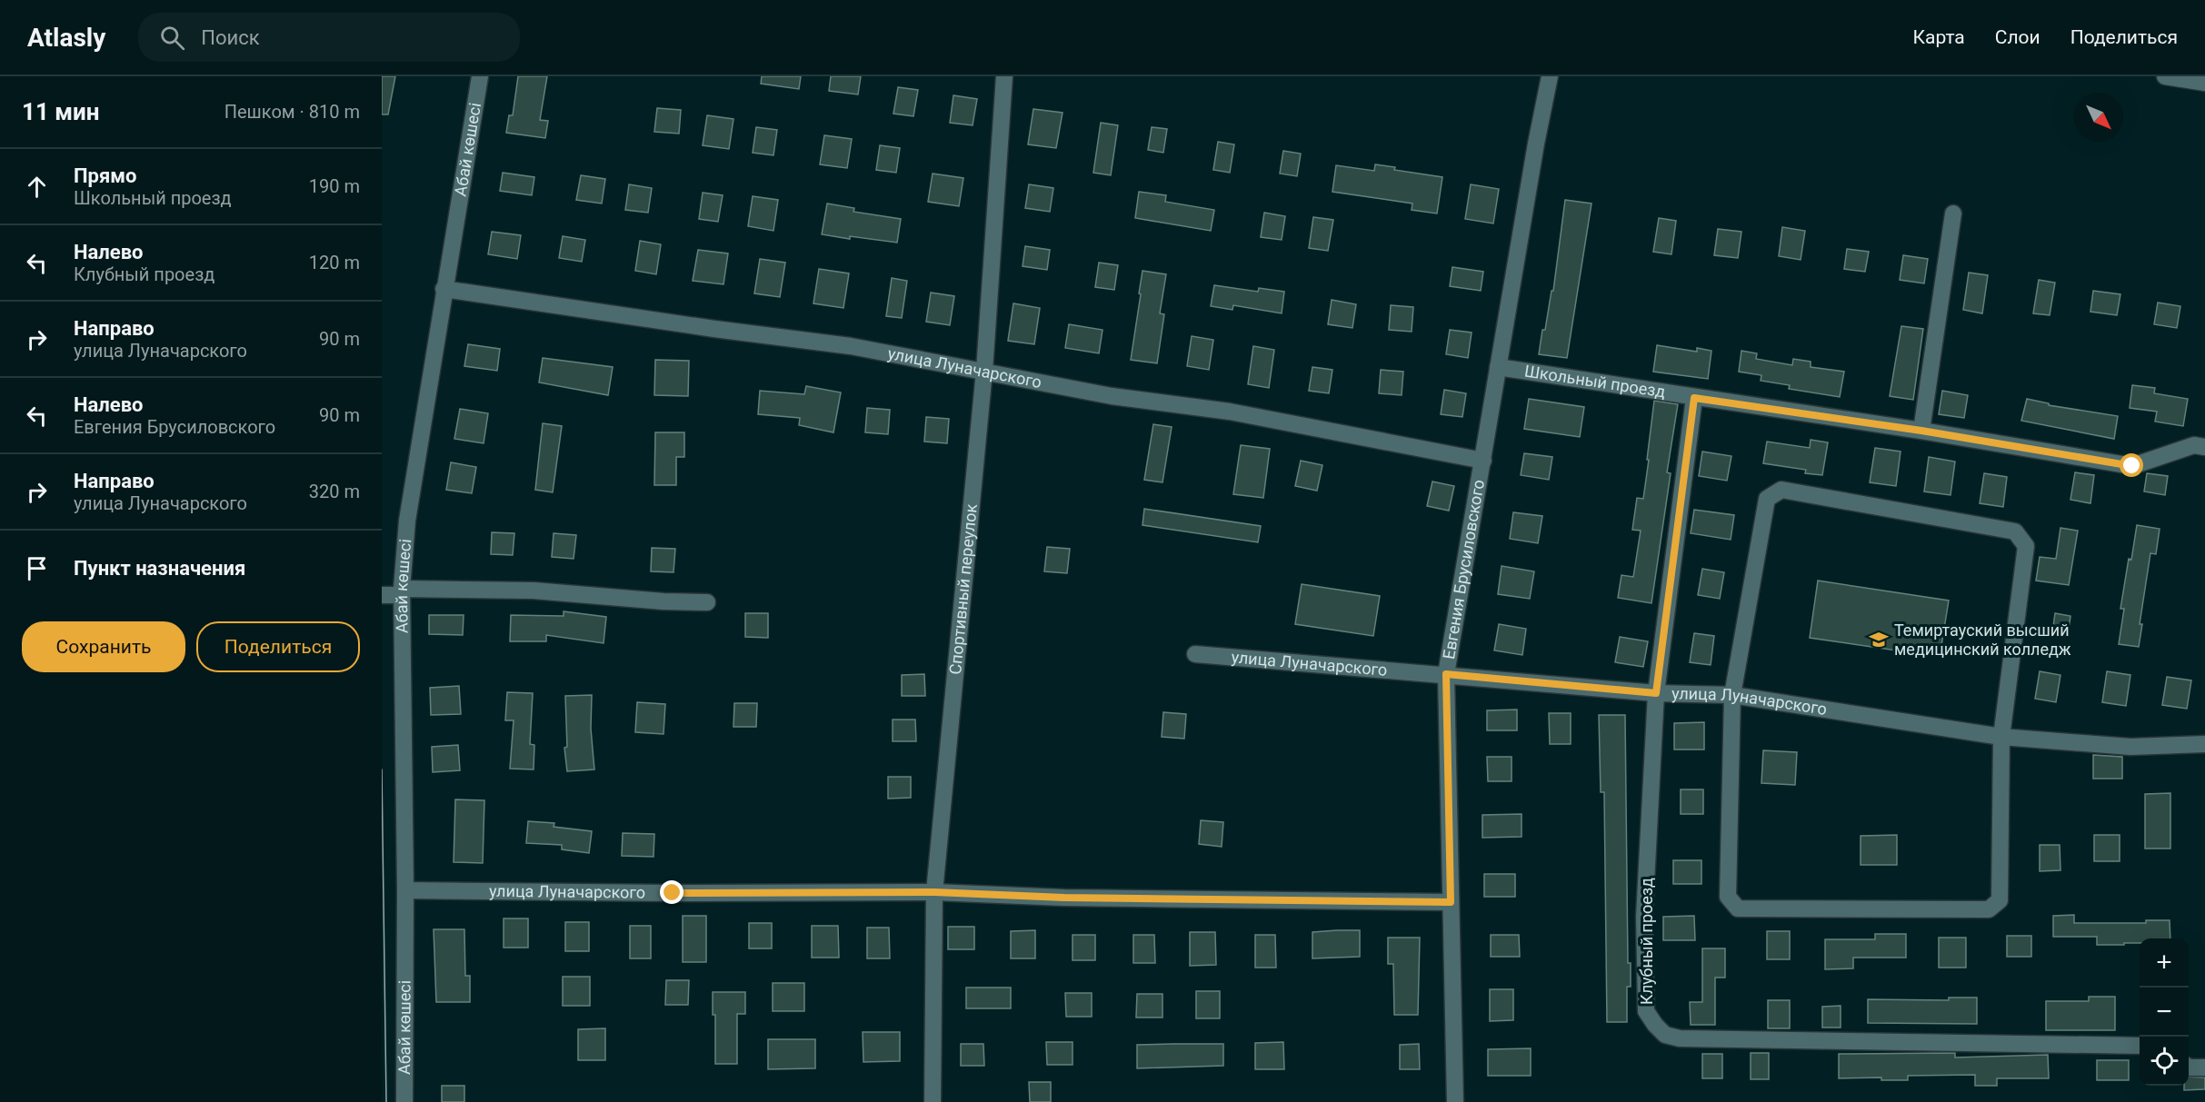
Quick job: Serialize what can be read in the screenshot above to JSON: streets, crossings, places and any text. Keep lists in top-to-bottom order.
{
  "streets": {
    "street": [
      "Абай көшесі",
      "улица Луначарского",
      "Школьный проезд",
      "Евгения Брусиловского",
      "Спортивный переулок",
      "Клубный проезд"
    ]
  },
  "crossings": [
    ["Абай көшесі", "улица Луначарского"],
    ["улица Луначарского", "Евгения Брусиловского"],
    ["улица Луначарского", "Спортивный переулок"],
    ["улица Луначарского", "Клубный проезд"],
    ["Школьный проезд", "Евгения Брусиловского"],
    ["Школьный проезд", "Клубный проезд"]
  ],
  "places": {
    "school or university": ["Темиртауский высший медицинский колледж"]
  },
  "north": "bottom right",
  "page": {
    "header": "Atlasly",
    "search": "Поиск",
    "nav": ["Карта", "Слои", "Поделиться"],
    "heading": ["11 мин", "Пешком · 810 m"],
    "list": [
      ["Прямо", "Школьный проезд", "190 m"],
      ["Налево", "Клубный проезд", "120 m"],
      ["Направо", "улица Луначарского", "90 m"],
      ["Налево", "Евгения Брусиловского", "90 m"],
      ["Направо", "улица Луначарского", "320 m"],
      "Пункт назначения"
    ],
    "buttons": ["Сохранить", "Поделиться"],
    "map_buttons": ["+", "−"]
  }
}
